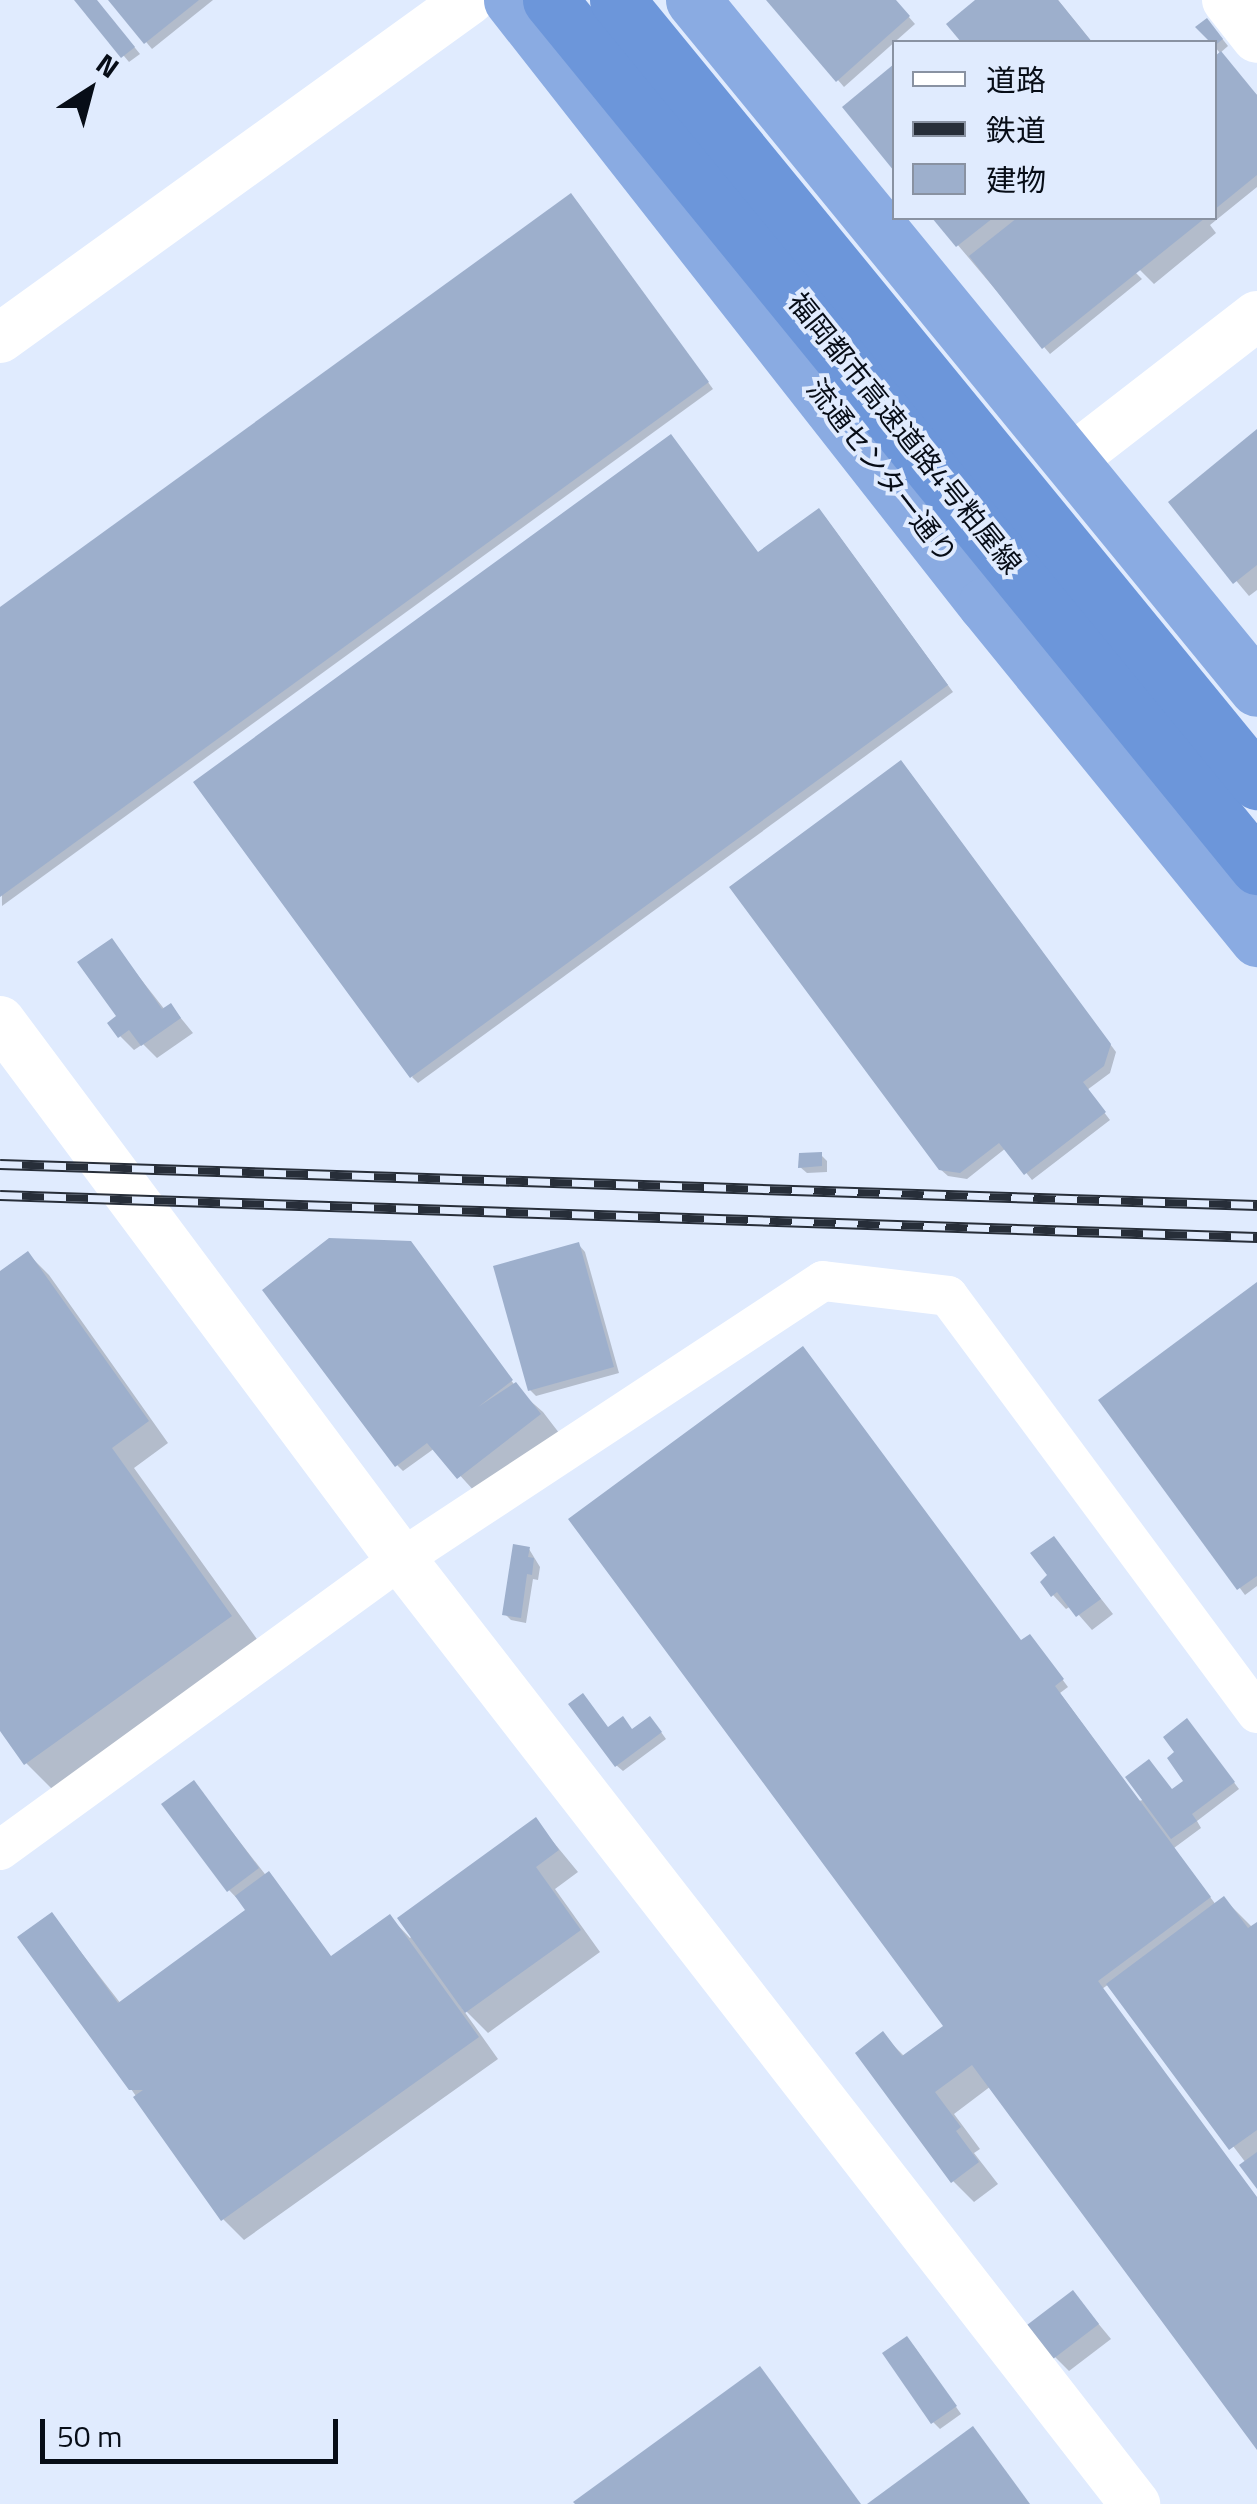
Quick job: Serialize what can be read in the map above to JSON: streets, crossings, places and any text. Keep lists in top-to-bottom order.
{
  "streets": {
    "highway": ["福岡都市高速道路4号粕屋線", "流通センター通り"]
  },
  "legend": ["道路", "鉄道", "建物"],
  "scale_bar": "50 m",
  "north": "top right"
}
